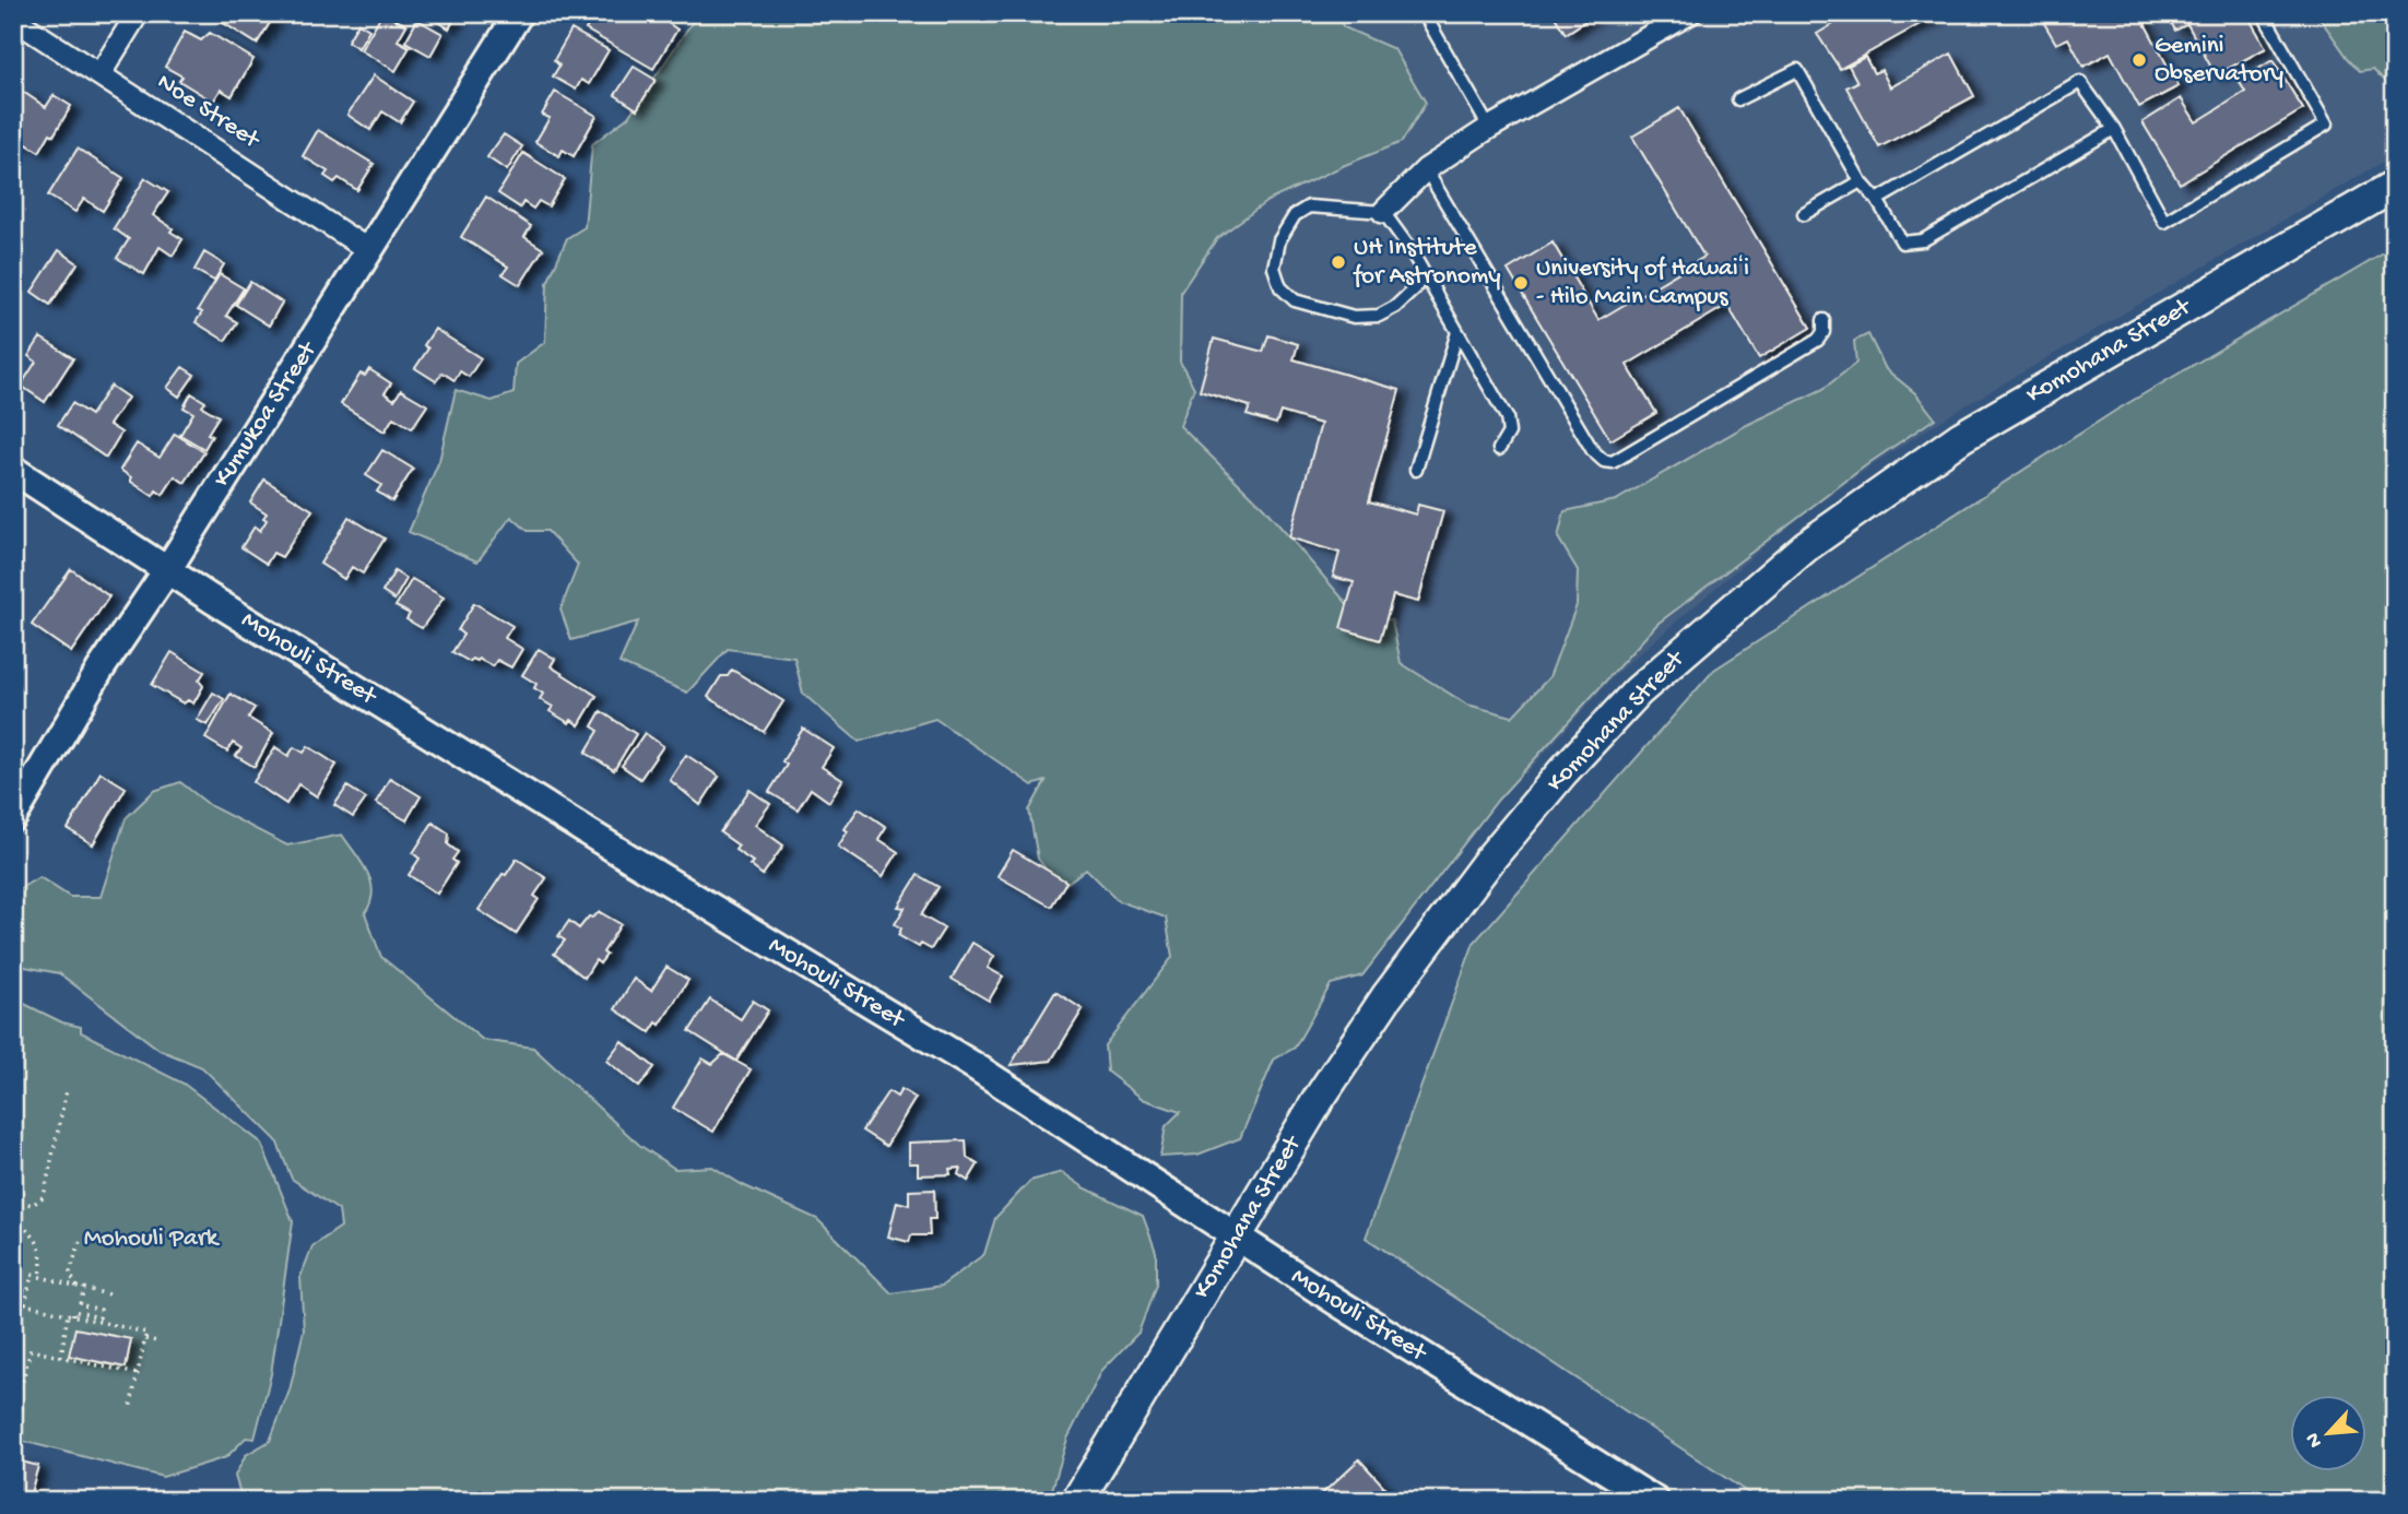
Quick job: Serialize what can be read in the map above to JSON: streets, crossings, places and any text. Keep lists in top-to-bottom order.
{
  "streets": {
    "main road": ["Komohana Street"],
    "street": ["Noe Street", "Kumukoa Street", "Mohouli Street"]
  },
  "crossings": [
    ["Noe Street", "Kumukoa Street"],
    ["Komohana Street", "Mohouli Street"],
    ["Kumukoa Street", "Mohouli Street"]
  ],
  "parks": ["Mohouli Park"],
  "places": ["Gemini Observatory", "UH Institute for Astronomy", "University of Hawaiʻi - Hilo Main Campus"],
  "north": "bottom left"
}
